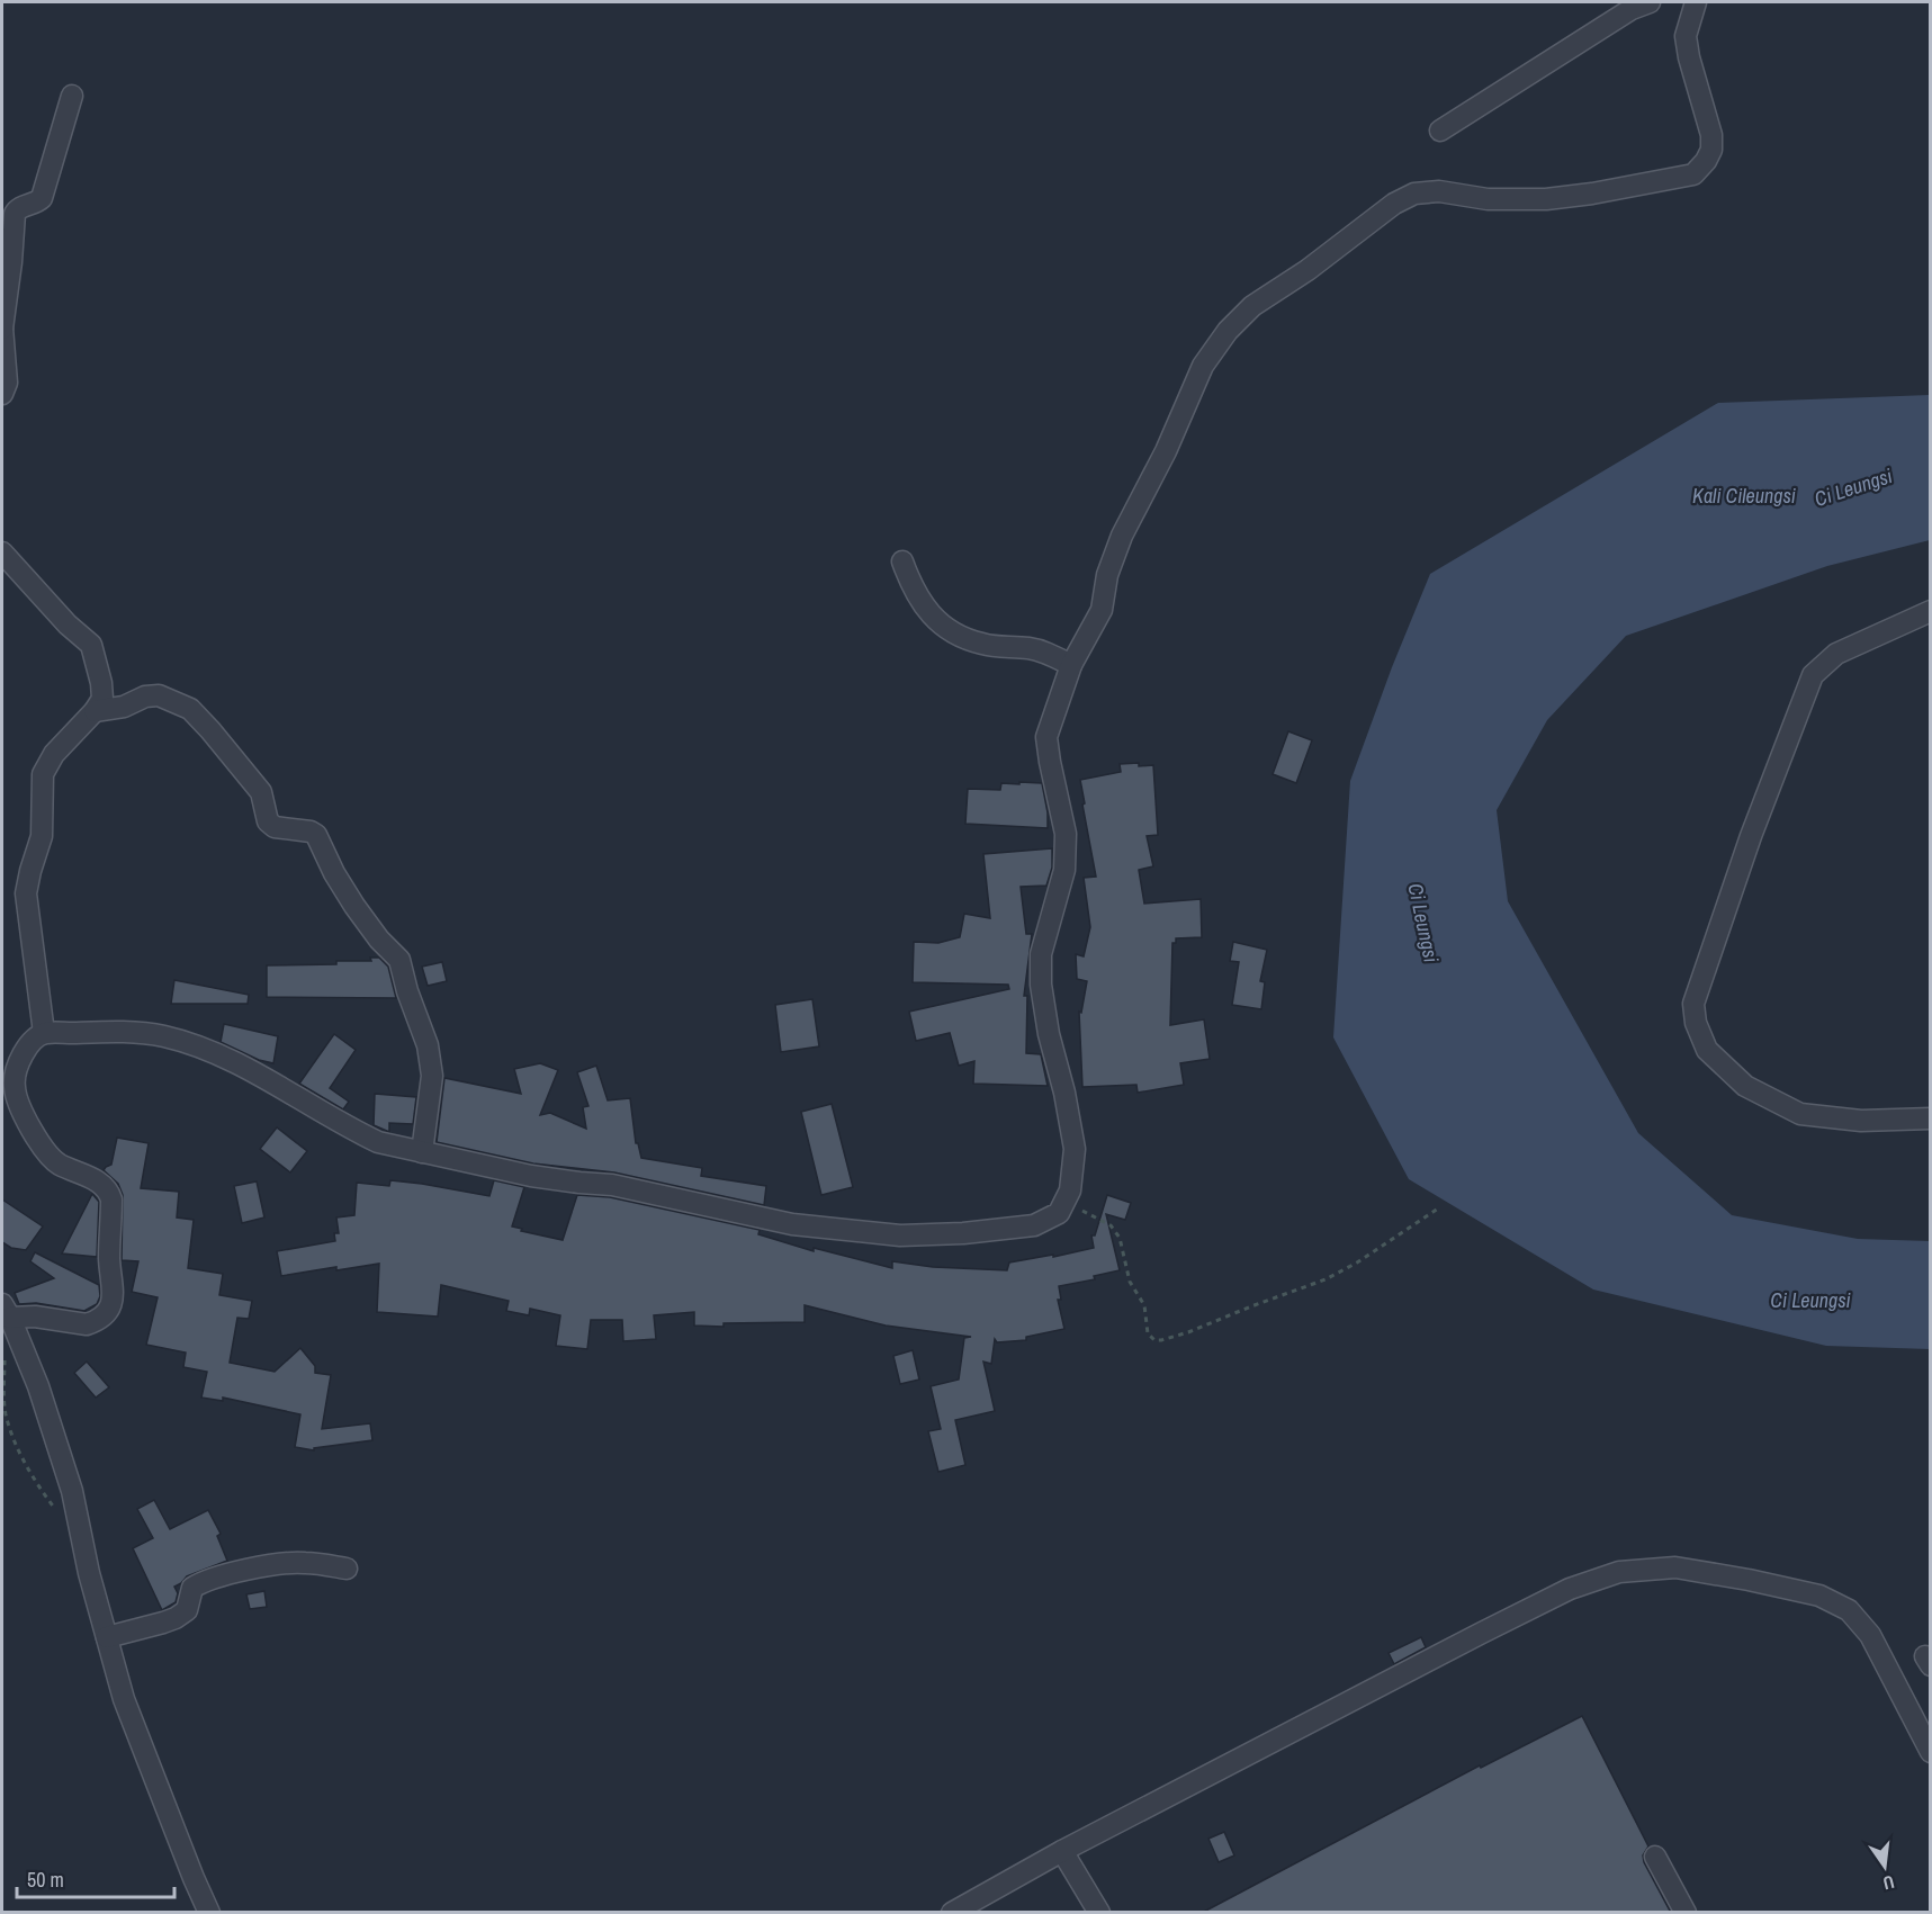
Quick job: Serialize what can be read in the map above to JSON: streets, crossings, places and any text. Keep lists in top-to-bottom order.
{
  "water": ["Ci Leungsi", "Kali Cileungsi"],
  "scale_bar": "50 m",
  "north": "bottom"
}
